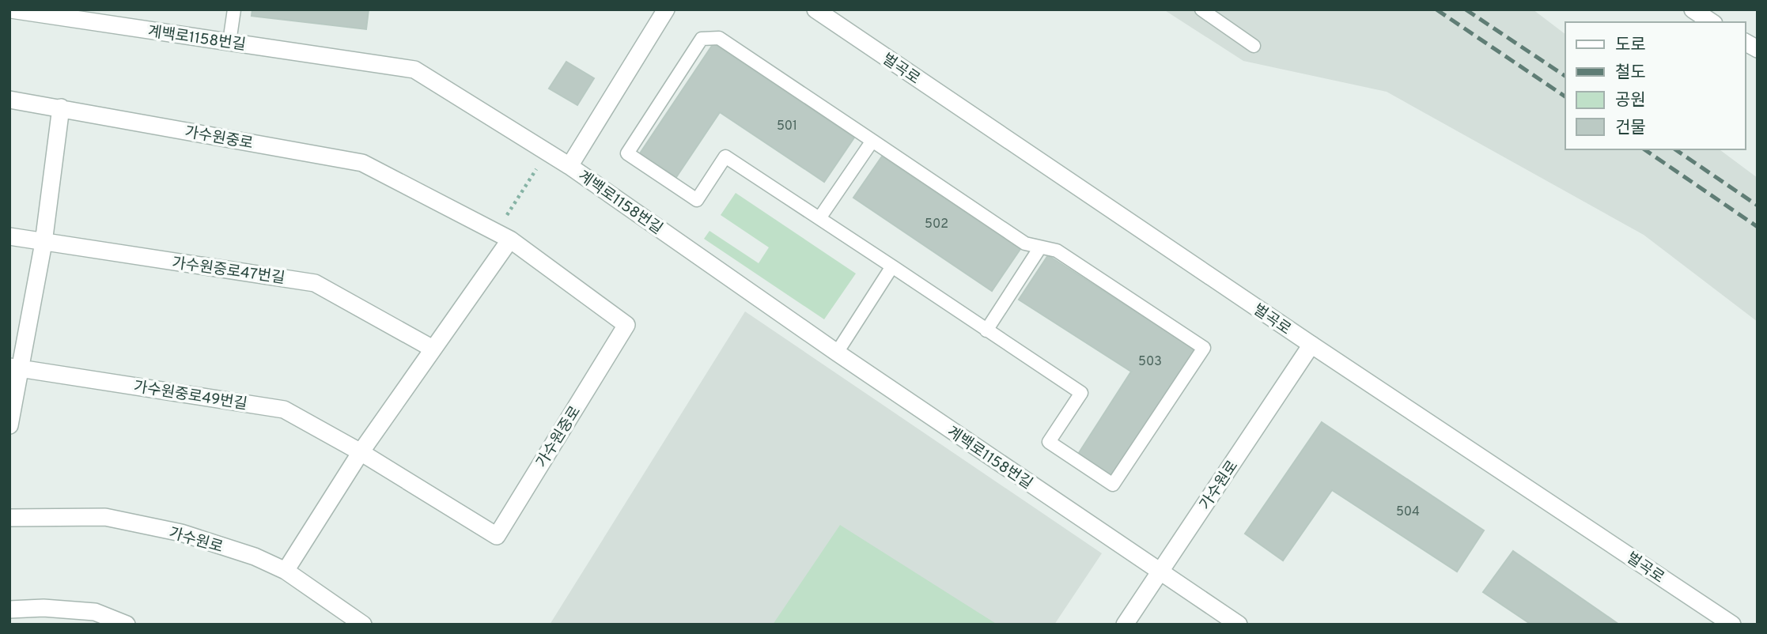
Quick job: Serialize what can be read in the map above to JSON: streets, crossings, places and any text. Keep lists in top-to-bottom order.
{
  "streets": {
    "street": [
      "계백로1158번길",
      "벌곡로",
      "가수원중로",
      "가수원중로47번길",
      "가수원중로49번길",
      "가수원로"
    ]
  },
  "crossings": [
    ["계백로1158번길", "가수원로"],
    ["벌곡로", "가수원로"],
    ["가수원중로", "가수원중로49번길"]
  ],
  "house_numbers": [
    "501",
    "502",
    "503",
    "504"
  ],
  "legend": [
    "도로",
    "철도",
    "공원",
    "건물"
  ]
}
